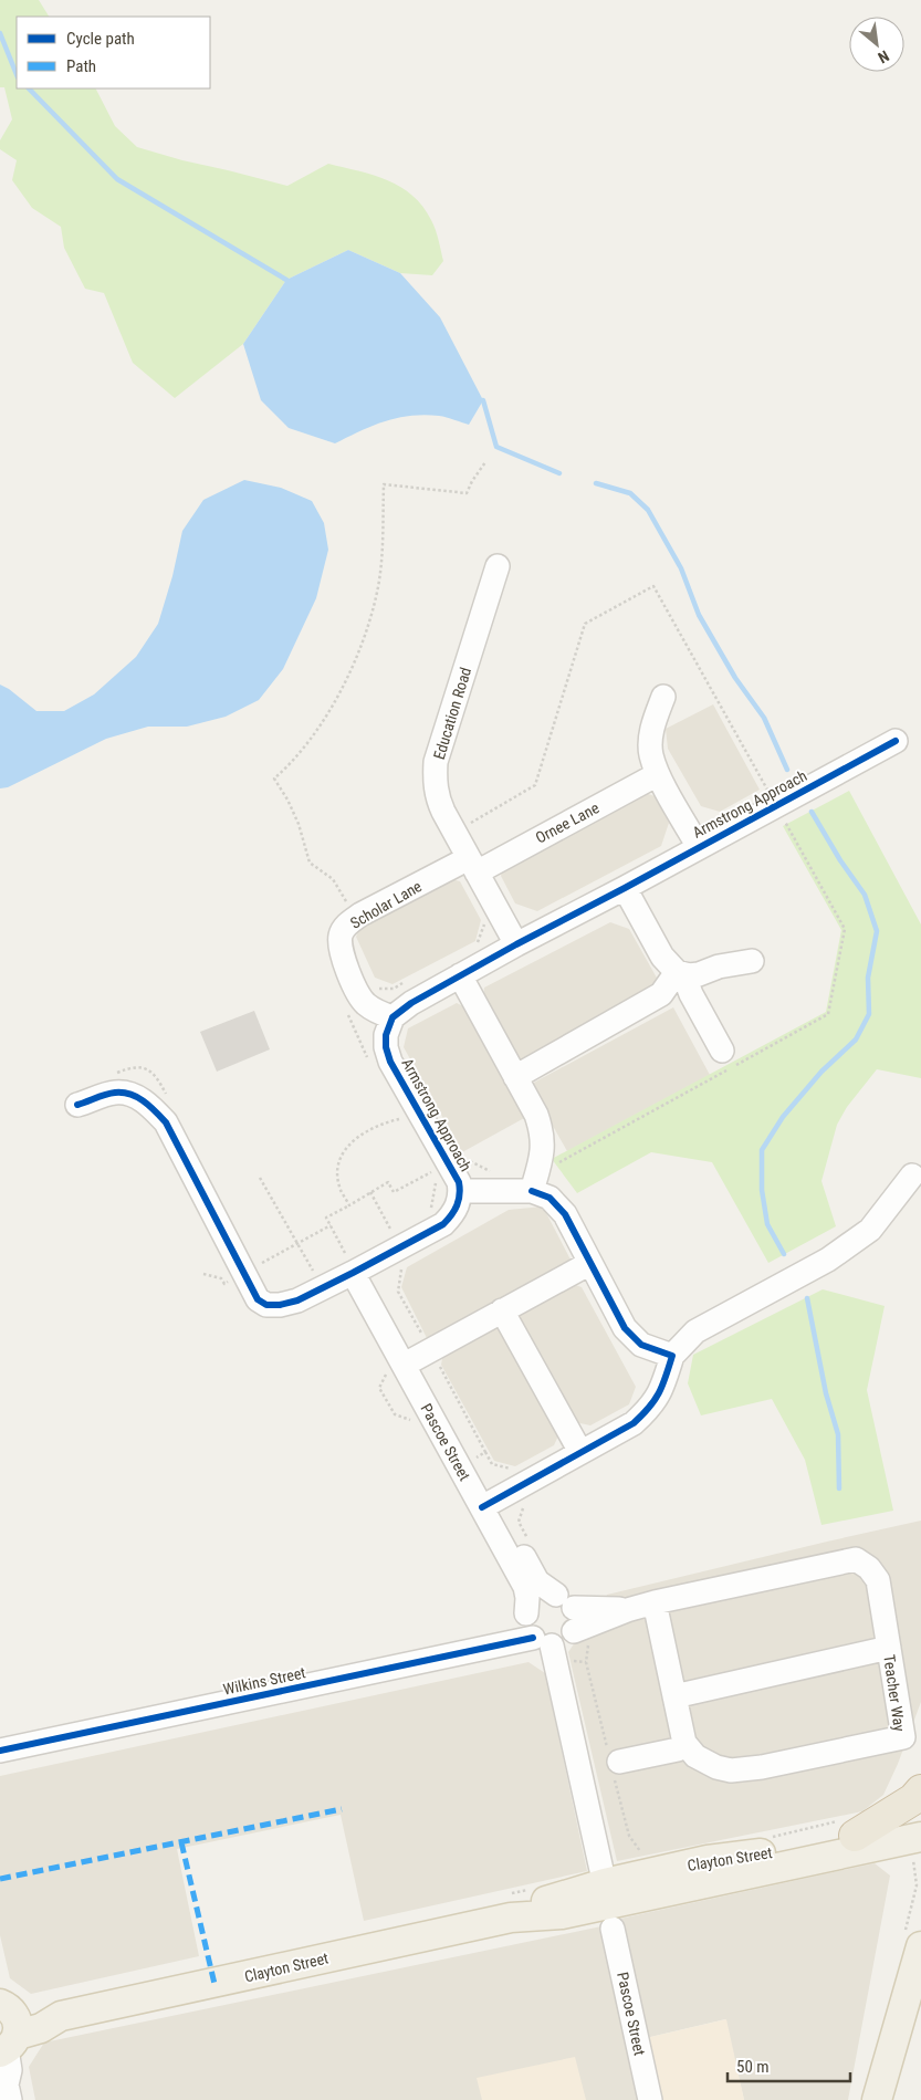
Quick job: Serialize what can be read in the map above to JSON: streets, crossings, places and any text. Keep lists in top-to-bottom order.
{
  "streets": {
    "main road": ["Clayton Street"],
    "street": [
      "Education Road",
      "Armstrong Approach",
      "Ornee Lane",
      "Scholar Lane",
      "Pascoe Street",
      "Wilkins Street",
      "Teacher Way"
    ]
  },
  "crossings": [
    ["Education Road", "Armstrong Approach"],
    ["Education Road", "Ornee Lane"],
    ["Education Road", "Scholar Lane"],
    ["Armstrong Approach", "Pascoe Street"],
    ["Ornee Lane", "Scholar Lane"],
    ["Pascoe Street", "Wilkins Street"],
    ["Pascoe Street", "Teacher Way"],
    ["Pascoe Street", "Clayton Street"],
    ["Wilkins Street", "Teacher Way"]
  ],
  "legend": ["Cycle path", "Path"],
  "scale_bar": "50 m",
  "north": "bottom right"
}
